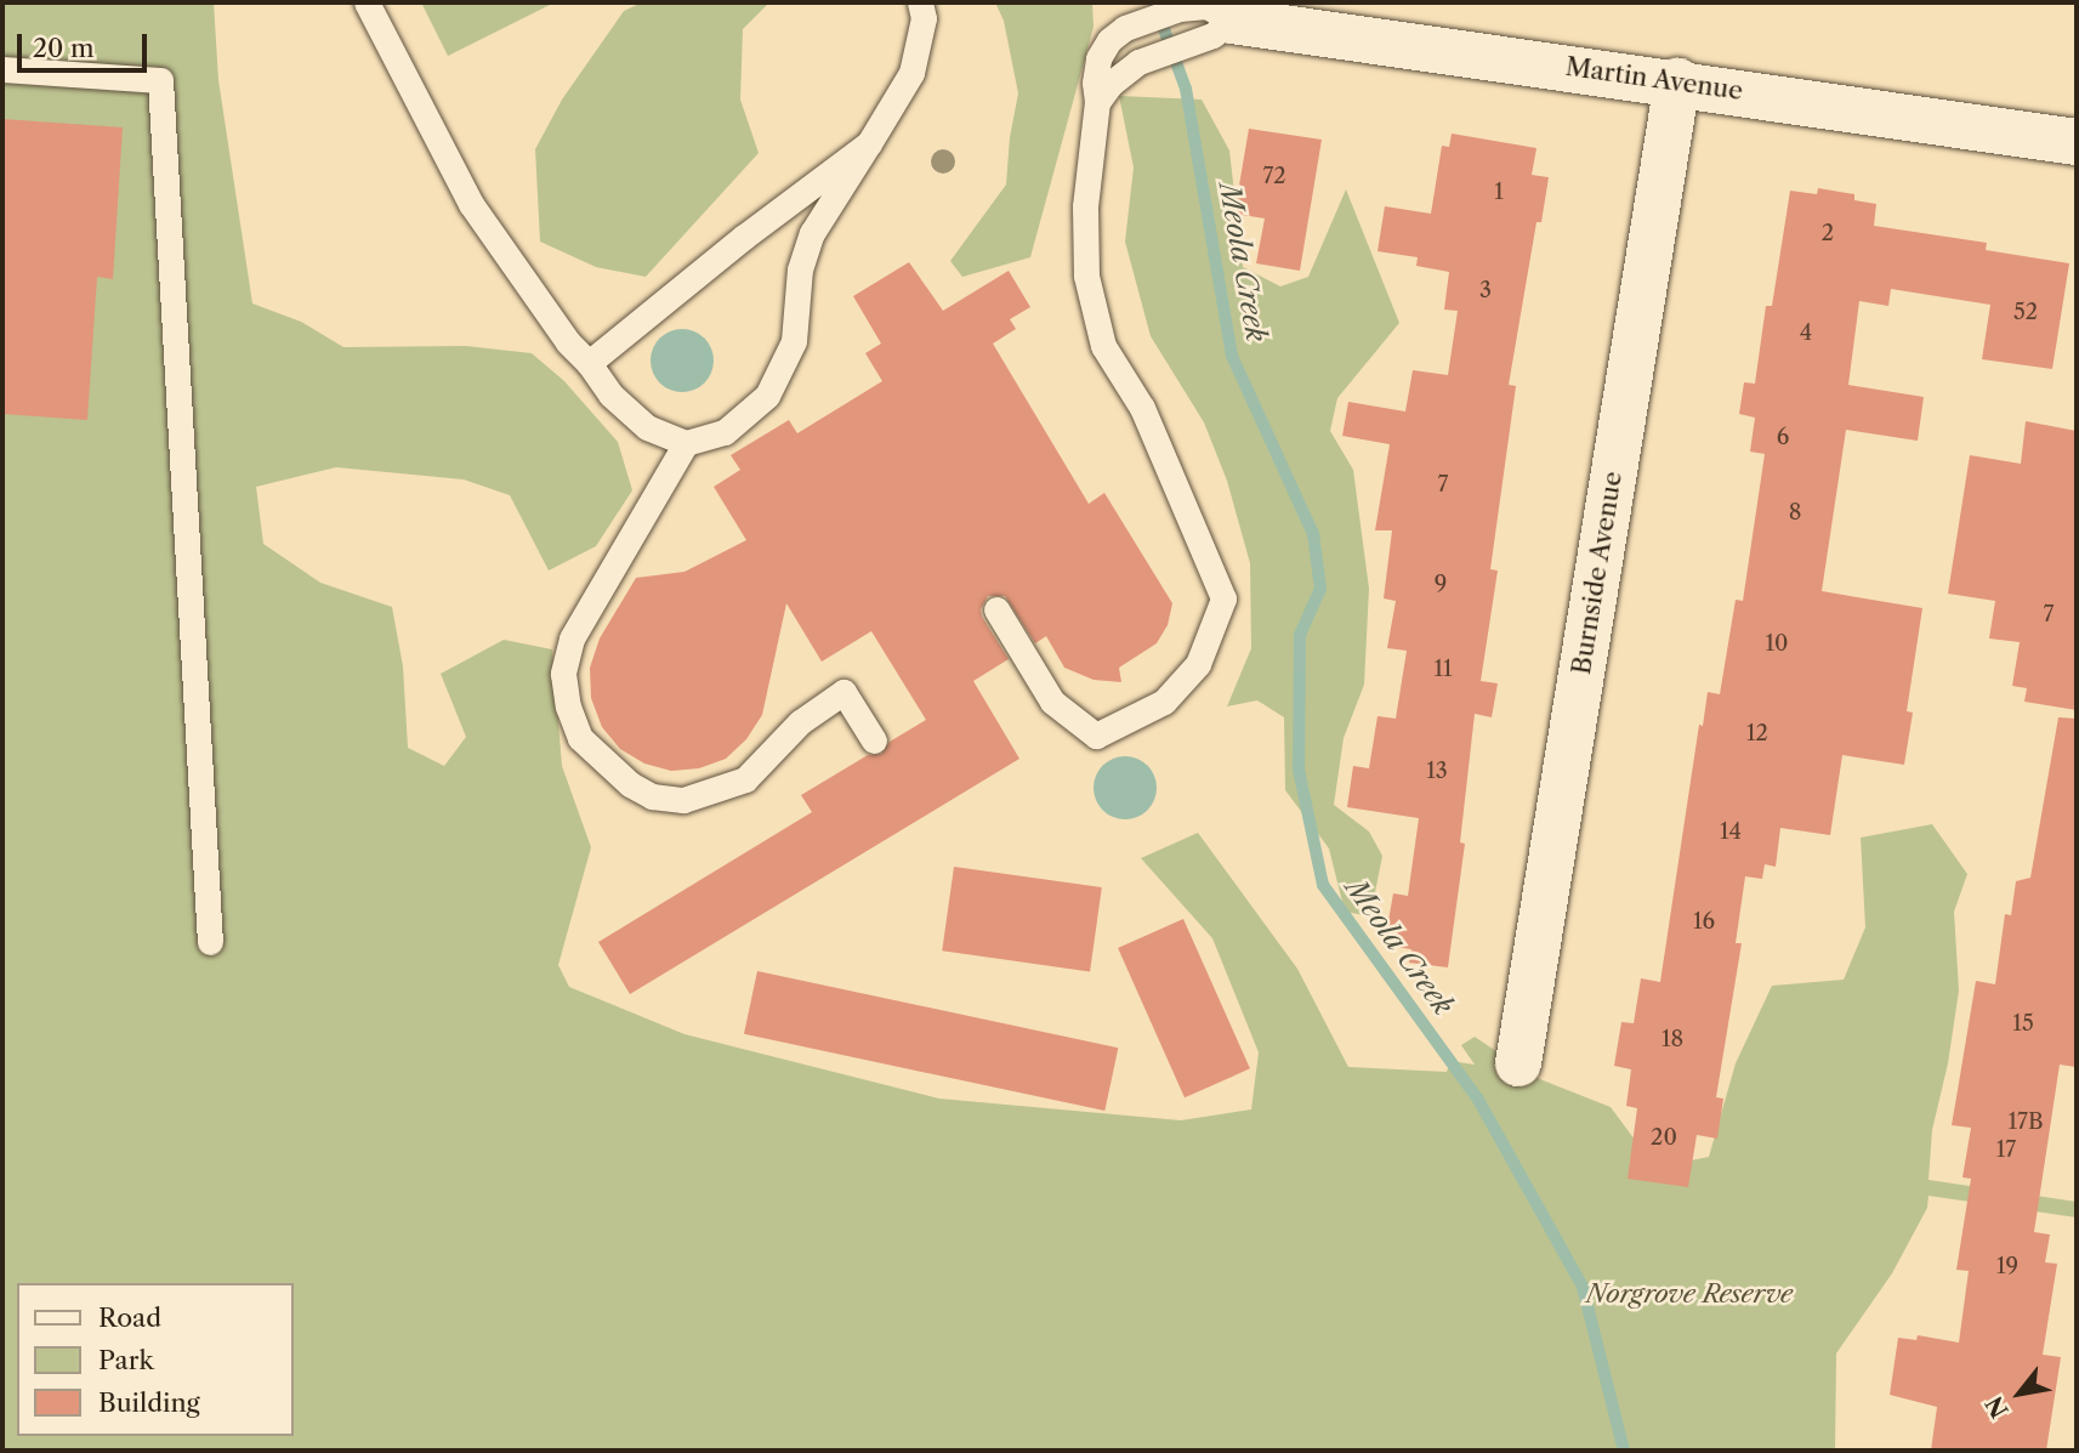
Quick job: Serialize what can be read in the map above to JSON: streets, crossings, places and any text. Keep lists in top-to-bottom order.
{
  "streets": {
    "street": ["Martin Avenue", "Burnside Avenue"]
  },
  "crossings": [
    ["Martin Avenue", "Burnside Avenue"]
  ],
  "water": ["Meola Creek"],
  "parks": ["Norgrove Reserve"],
  "house_numbers": [
    "72",
    "1",
    "2",
    "3",
    "52",
    "4",
    "6",
    "7",
    "8",
    "9",
    "7",
    "10",
    "11",
    "12",
    "13",
    "14",
    "16",
    "15",
    "18",
    "17B",
    "20",
    "17",
    "19"
  ],
  "legend": ["Road", "Park", "Building"],
  "scale_bar": "20 m",
  "north": "bottom left"
}
